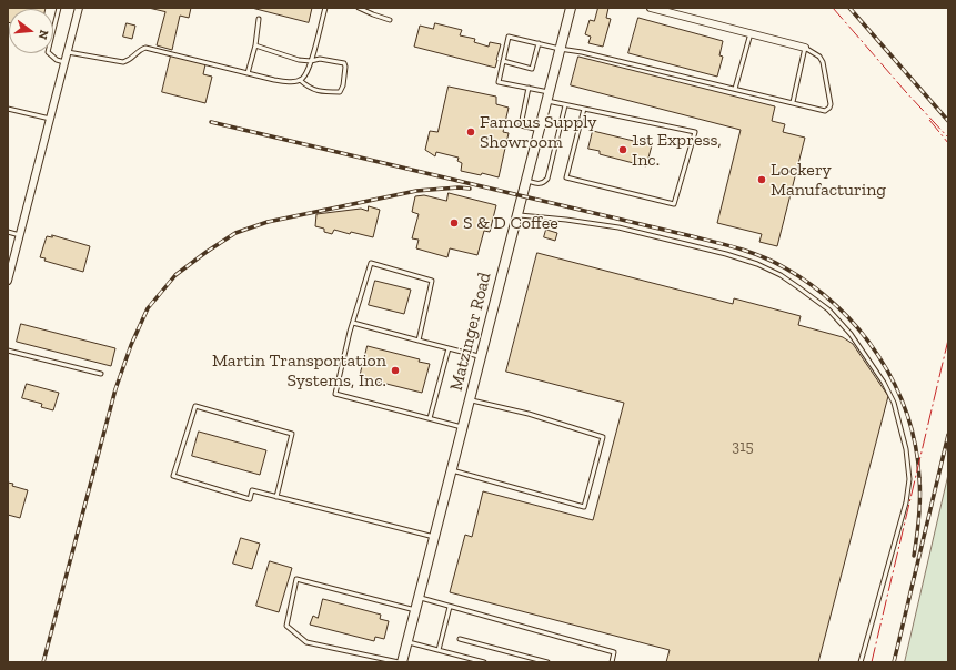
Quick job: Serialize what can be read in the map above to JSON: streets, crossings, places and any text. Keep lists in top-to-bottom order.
{
  "streets": {
    "street": ["Matzinger Road"]
  },
  "places": [
    "Famous Supply Showroom",
    "1st Express, Inc.",
    "Lockery Manufacturing",
    "S & D Coffee",
    "Martin Transportation Systems, Inc."
  ],
  "house_numbers": ["315"],
  "north": "right"
}
